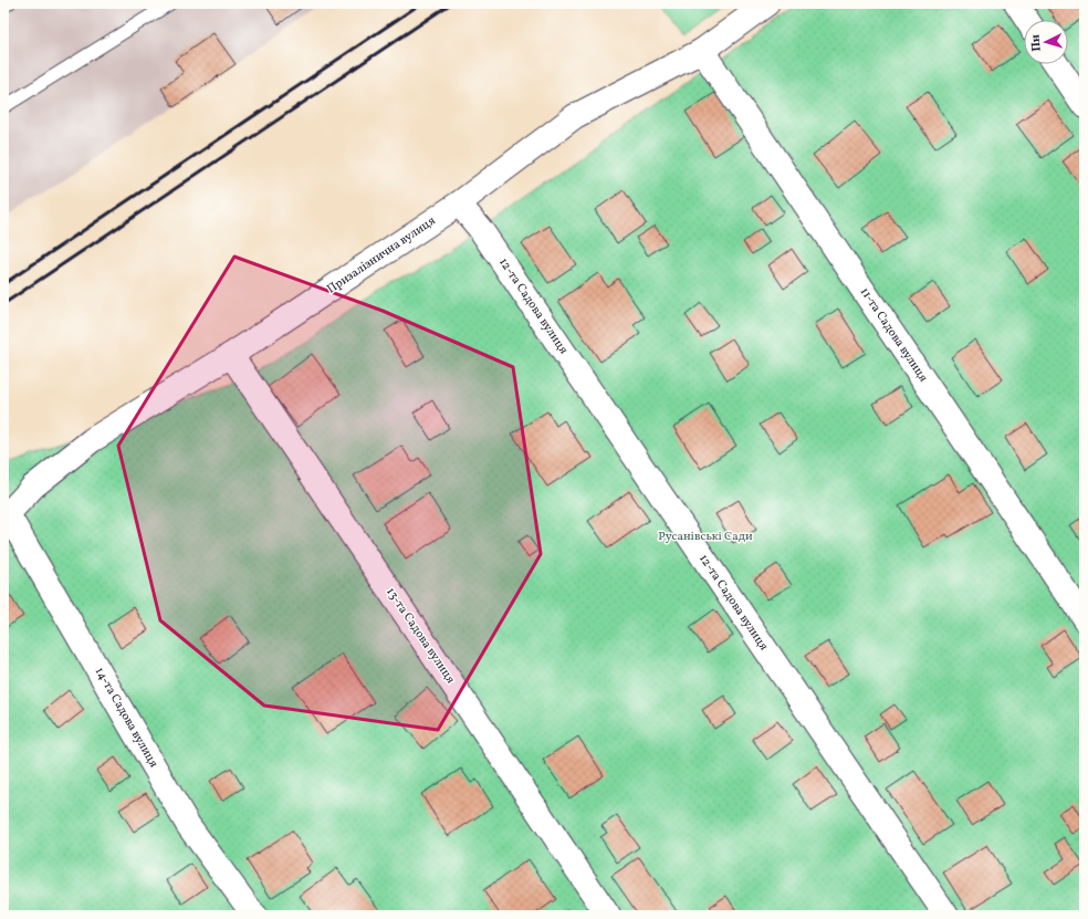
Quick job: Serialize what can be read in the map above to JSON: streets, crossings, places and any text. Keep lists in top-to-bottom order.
{
  "streets": {
    "street": [
      "Призалізнична вулиця",
      "12-та Садова вулиця",
      "11-та Садова вулиця",
      "13-та Садова вулиця",
      "14-та Садова вулиця"
    ]
  },
  "crossings": [
    ["Призалізнична вулиця", "12-та Садова вулиця"],
    ["Призалізнична вулиця", "11-та Садова вулиця"],
    ["Призалізнична вулиця", "13-та Садова вулиця"],
    ["Призалізнична вулиця", "14-та Садова вулиця"]
  ],
  "parks": ["Русанівські Сади"],
  "north": "left"
}
